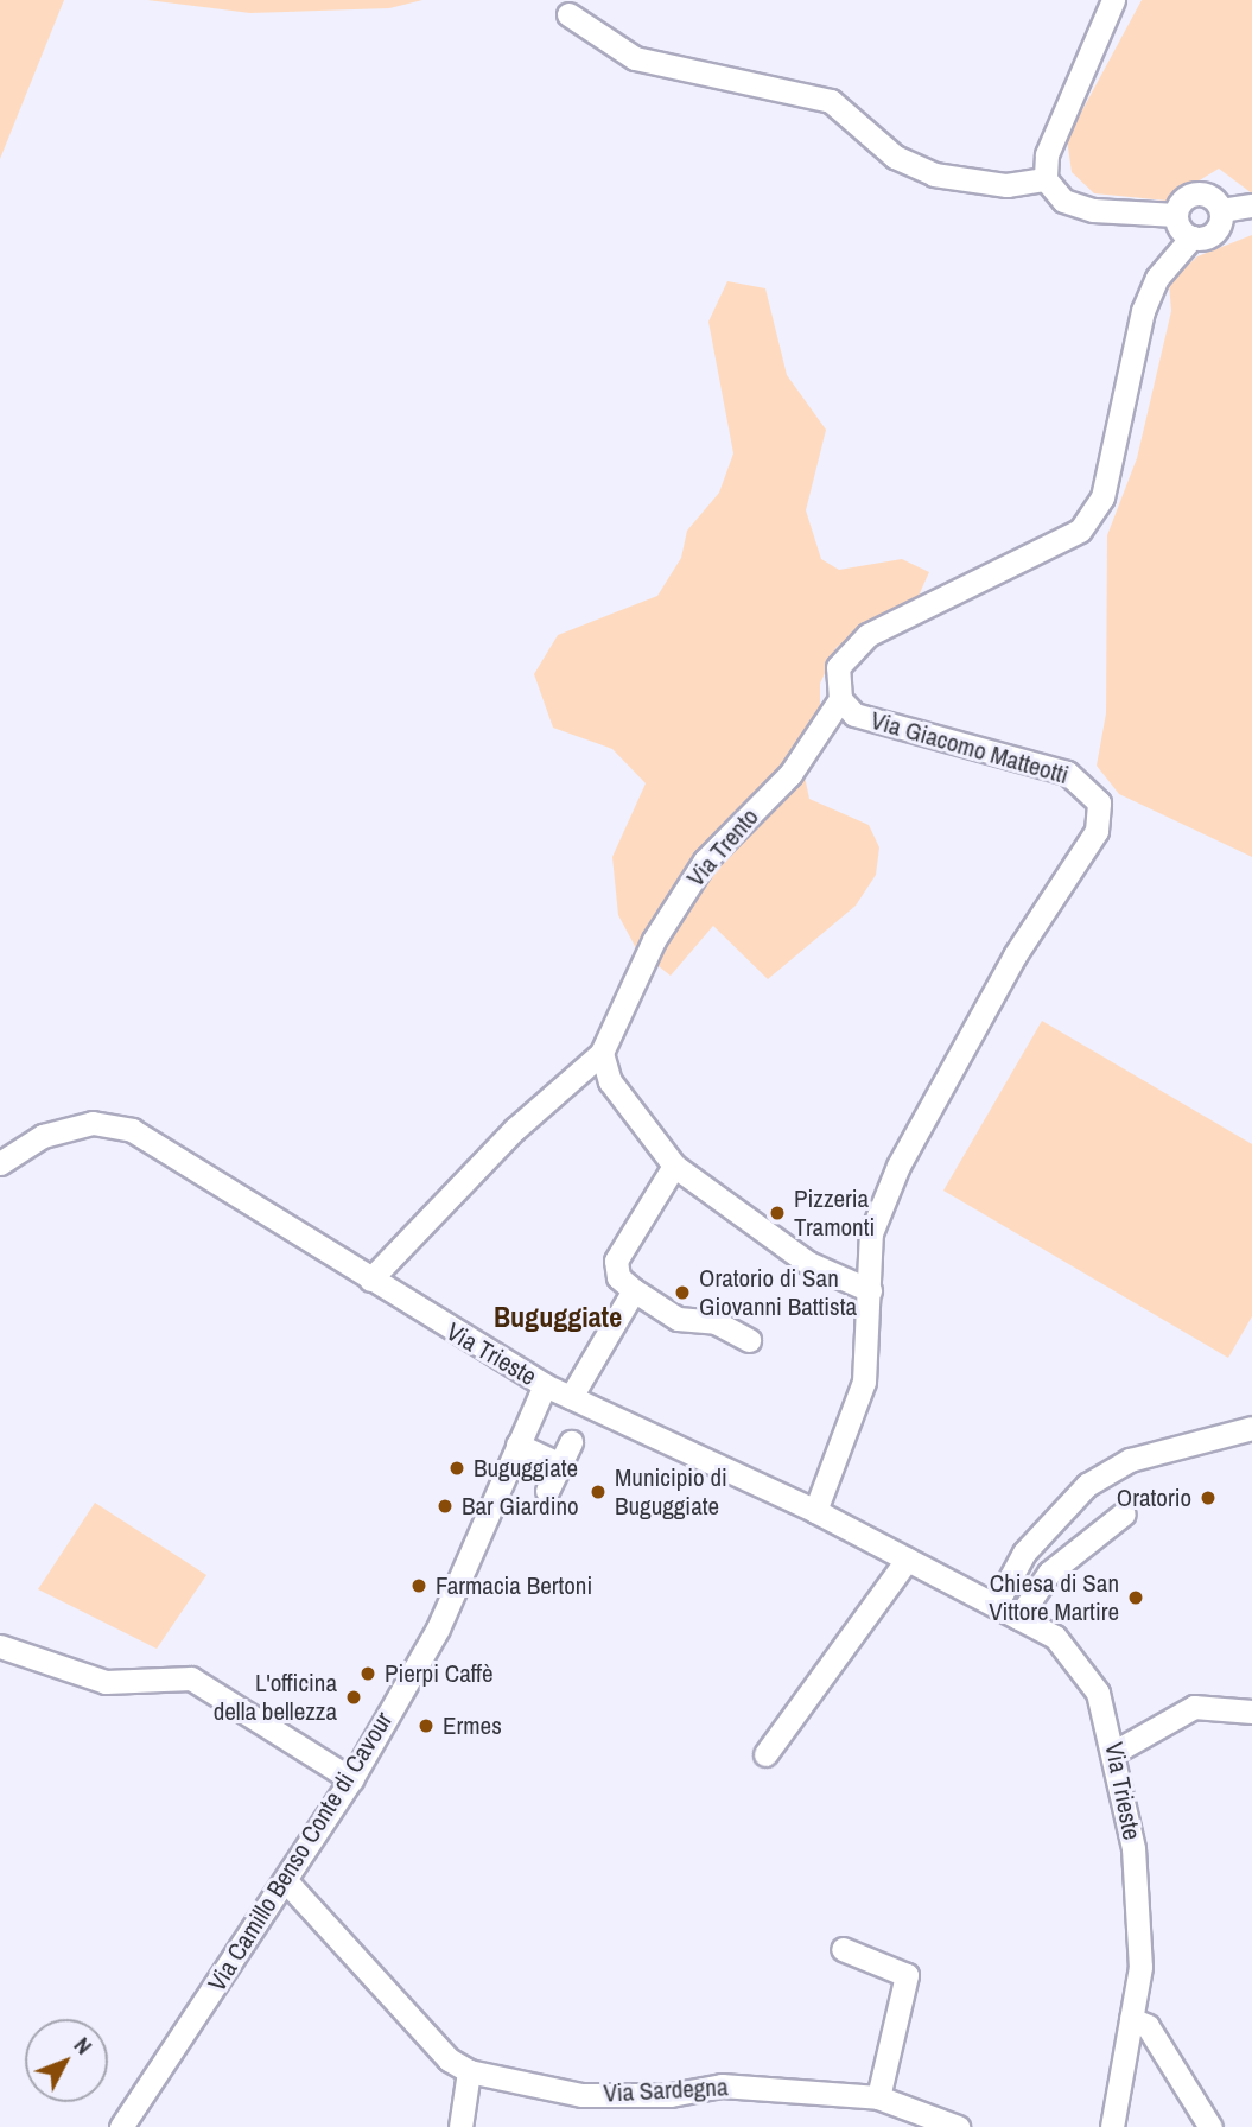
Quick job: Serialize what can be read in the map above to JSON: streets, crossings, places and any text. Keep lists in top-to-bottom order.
{
  "streets": {
    "street": [
      "Via Giacomo Matteotti",
      "Via Trento",
      "Via Trieste",
      "Via Camillo Benso Conte di Cavour",
      "Via Sardegna"
    ]
  },
  "crossings": [
    ["Via Giacomo Matteotti", "Via Trento"],
    ["Via Giacomo Matteotti", "Via Trieste"],
    ["Via Trento", "Via Trieste"],
    ["Via Trieste", "Via Camillo Benso Conte di Cavour"],
    ["Via Camillo Benso Conte di Cavour", "Via Sardegna"]
  ],
  "districts": ["Buguggiate"],
  "places": [
    "Pizzeria Tramonti",
    "Oratorio di San Giovanni Battista",
    "Buguggiate",
    "Municipio di Buguggiate",
    "Oratorio",
    "Bar Giardino",
    "Farmacia Bertoni",
    "Chiesa di San Vittore Martire",
    "Pierpi Caffè",
    "L'officina della bellezza",
    "Ermes"
  ],
  "north": "top right"
}
